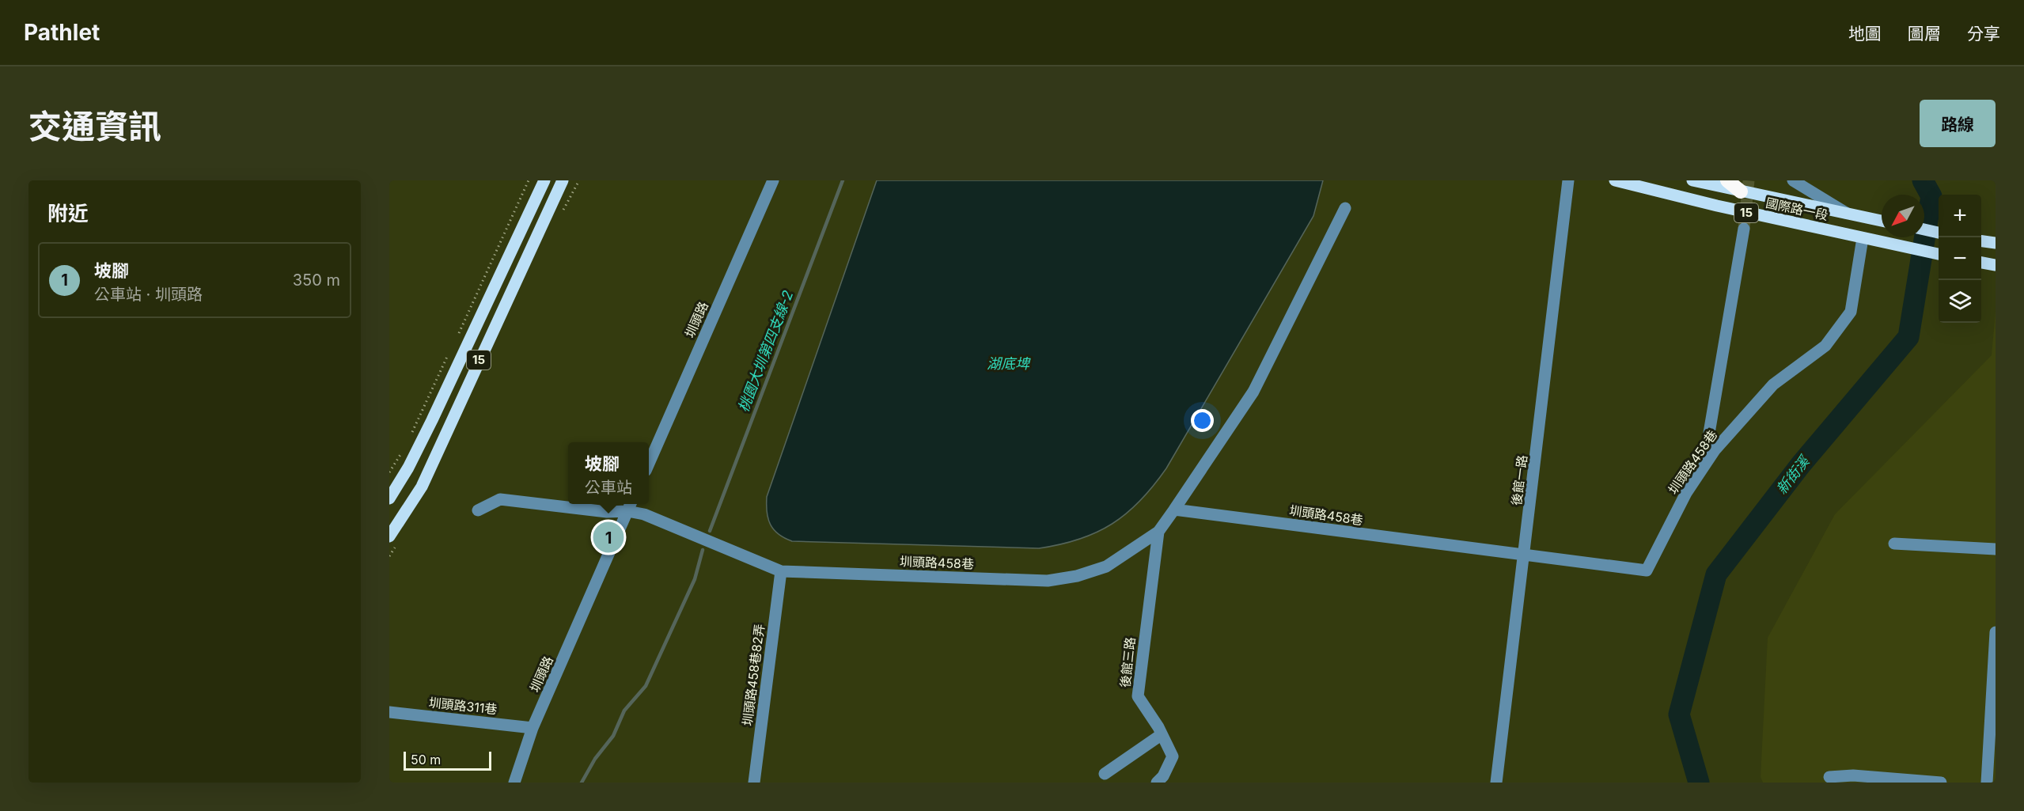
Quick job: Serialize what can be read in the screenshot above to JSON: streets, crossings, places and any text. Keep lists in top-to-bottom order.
{
  "streets": {
    "main road": ["國際路一段", "15"],
    "street": [
      "圳頭路",
      "圳頭路458巷",
      "後館一路",
      "後館三路",
      "圳頭路458巷82弄",
      "圳頭路311巷"
    ]
  },
  "crossings": [
    ["國際路一段", "15"],
    ["國際路一段", "圳頭路458巷"],
    ["15", "圳頭路458巷"],
    ["圳頭路", "圳頭路458巷"],
    ["圳頭路", "圳頭路311巷"],
    ["圳頭路458巷", "後館一路"],
    ["圳頭路458巷", "後館三路"],
    ["圳頭路458巷", "圳頭路458巷82弄"]
  ],
  "water": ["桃園大圳第四支線-2", "湖底埤", "新街溪"],
  "scale_bar": "50 m",
  "north": "bottom left",
  "page": {
    "header": "Pathlet",
    "nav": ["地圖", "圖層", "分享"],
    "title": "交通資訊",
    "buttons": "路線",
    "heading": "附近",
    "map_buttons": ["+", "−"],
    "list": [
      {
        "mark": "1",
        "name": "坡腳",
        "note": "公車站 · 圳頭路",
        "value": "350 m"
      }
    ],
    "popup": ["坡腳", "公車站"],
    "pins": "1",
    "scale": "50 m"
  }
}
